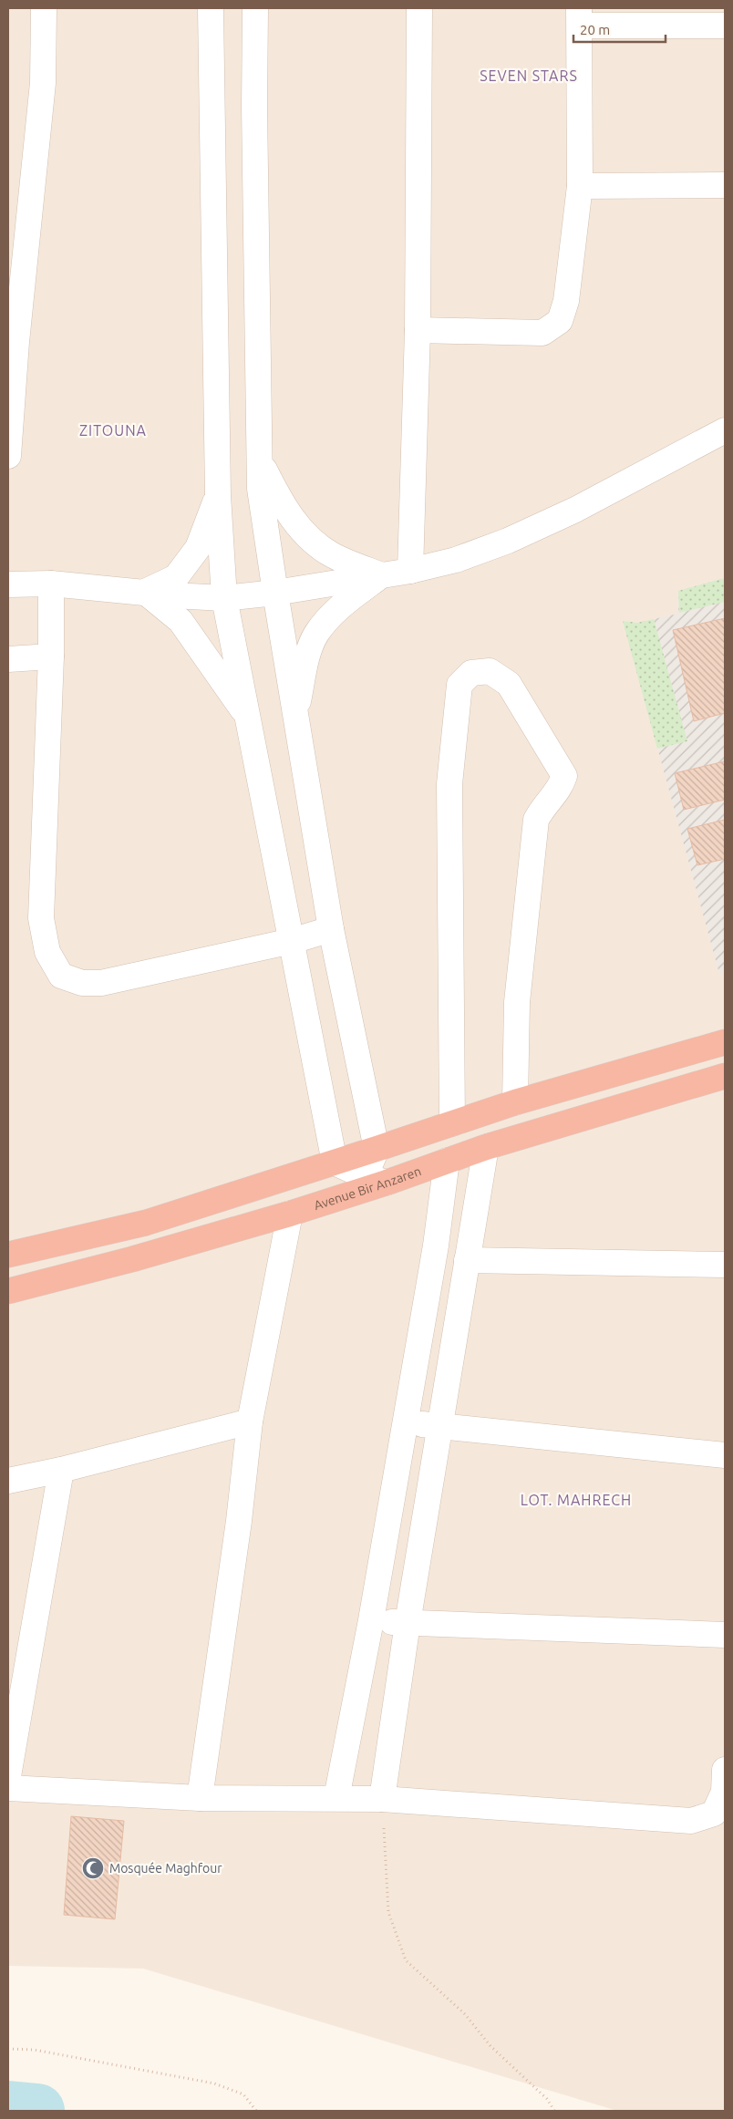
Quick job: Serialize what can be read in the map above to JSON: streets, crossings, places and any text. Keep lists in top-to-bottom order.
{
  "streets": {
    "highway": ["Avenue Bir Anzaren"]
  },
  "districts": ["SEVEN STARS", "ZITOUNA", "LOT. MAHRECH"],
  "places": {
    "mosque": ["Mosquée Maghfour"]
  },
  "scale_bar": "20 m"
}
